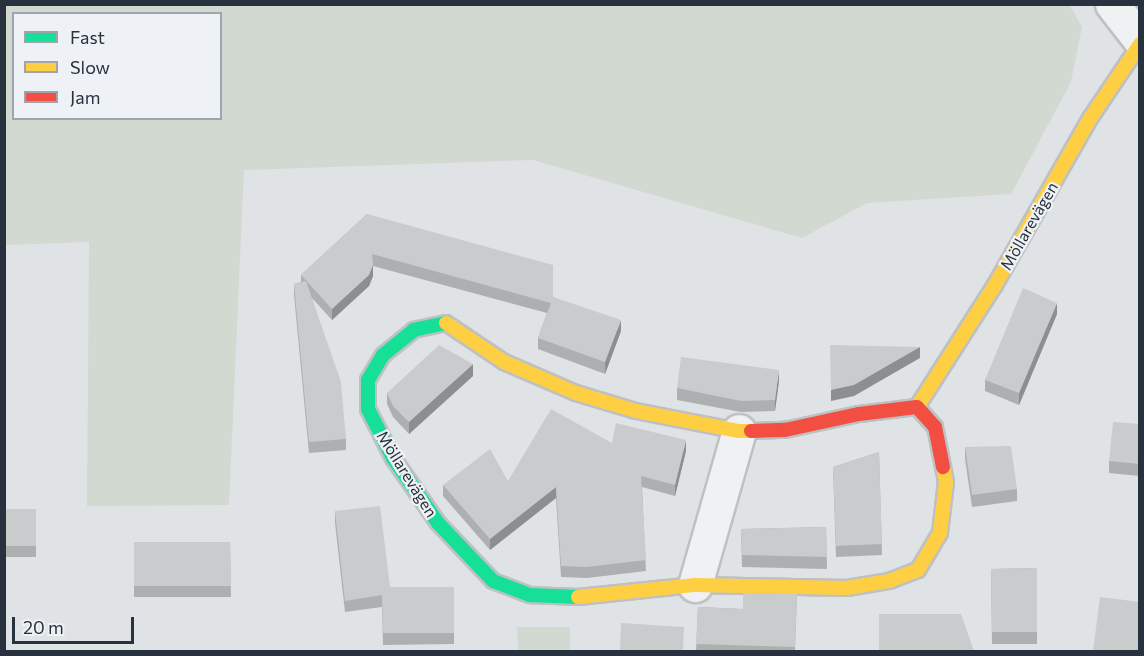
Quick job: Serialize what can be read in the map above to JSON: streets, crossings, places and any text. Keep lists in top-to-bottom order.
{
  "streets": {
    "street": ["Möllarevägen"]
  },
  "legend": ["Fast", "Slow", "Jam"],
  "scale_bar": "20 m"
}
